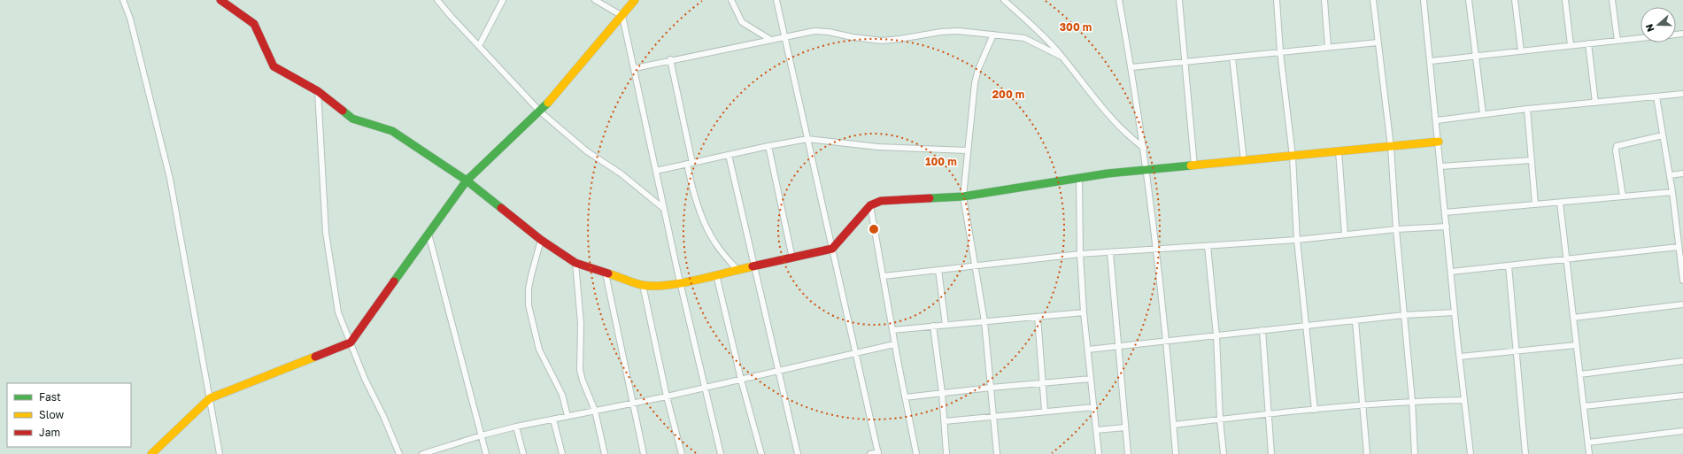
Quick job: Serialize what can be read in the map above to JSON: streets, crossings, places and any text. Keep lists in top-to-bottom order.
{
  "legend": ["Fast", "Slow", "Jam"],
  "north": "left",
  "rings": ["300 m", "200 m", "100 m"]
}
